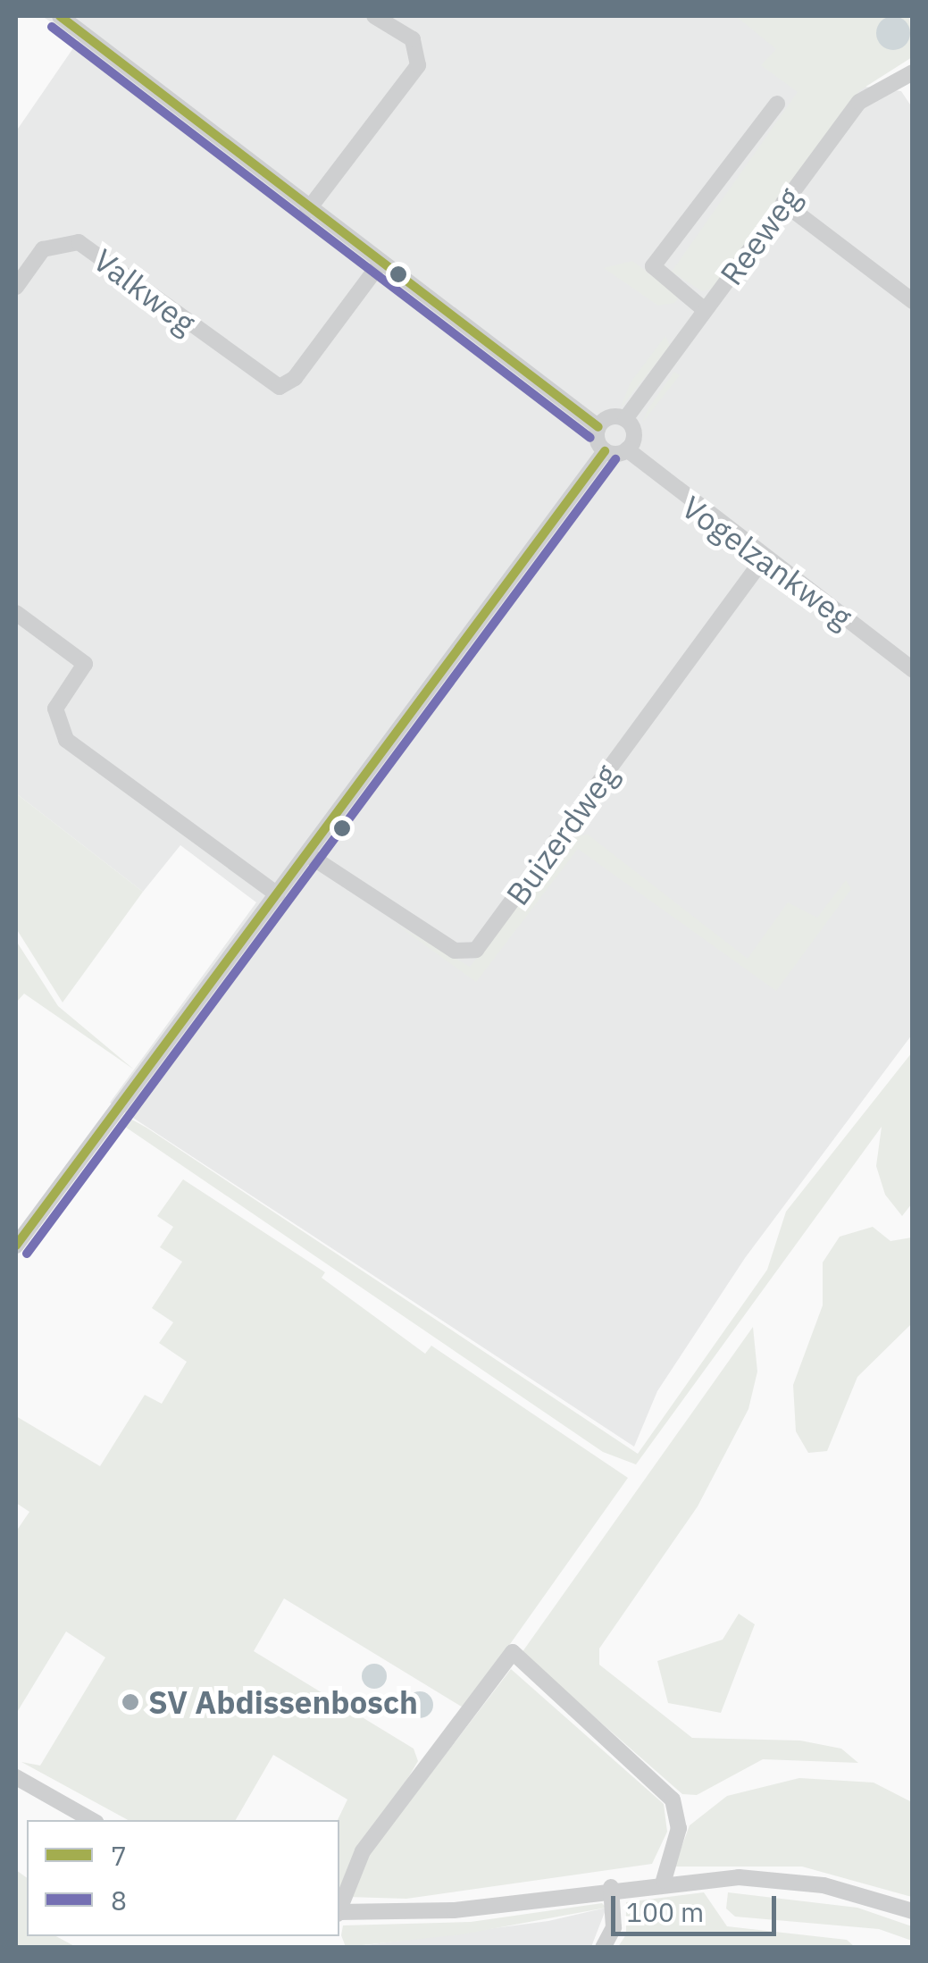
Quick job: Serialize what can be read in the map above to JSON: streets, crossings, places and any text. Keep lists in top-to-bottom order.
{
  "streets": {
    "street": [
      "Reeweg",
      "Valkweg",
      "Vogelzankweg",
      "Buizerdweg"
    ]
  },
  "crossings": [
    ["Reeweg", "Vogelzankweg"],
    ["Vogelzankweg", "Buizerdweg"]
  ],
  "places": ["SV Abdissenbosch"],
  "lines": ["transit line 7", "transit line 8"],
  "legend": ["7", "8"],
  "scale_bar": "100 m"
}
